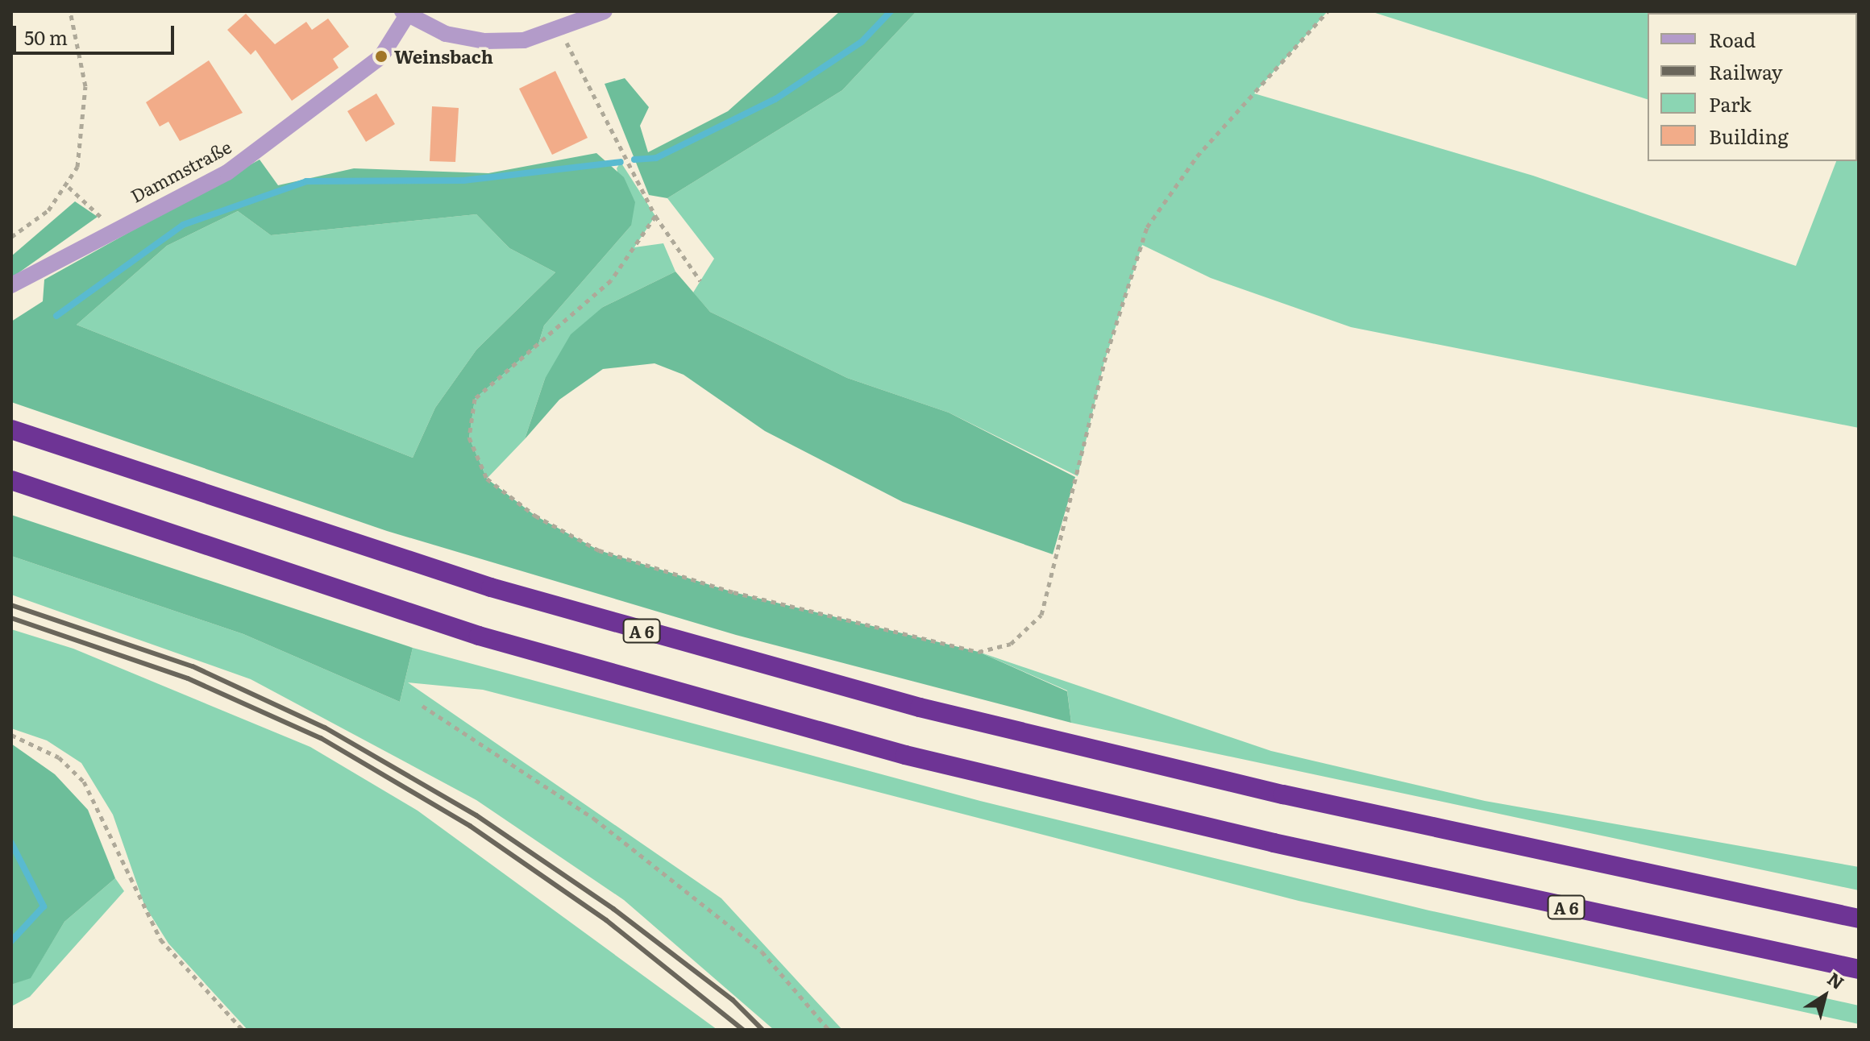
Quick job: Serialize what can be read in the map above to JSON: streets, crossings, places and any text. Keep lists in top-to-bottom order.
{
  "streets": {
    "highway": ["A 6"],
    "street": ["Dammstraße"]
  },
  "places": ["Weinsbach"],
  "legend": [
    "Road",
    "Railway",
    "Park",
    "Building"
  ],
  "scale_bar": "50 m",
  "north": "top right"
}
